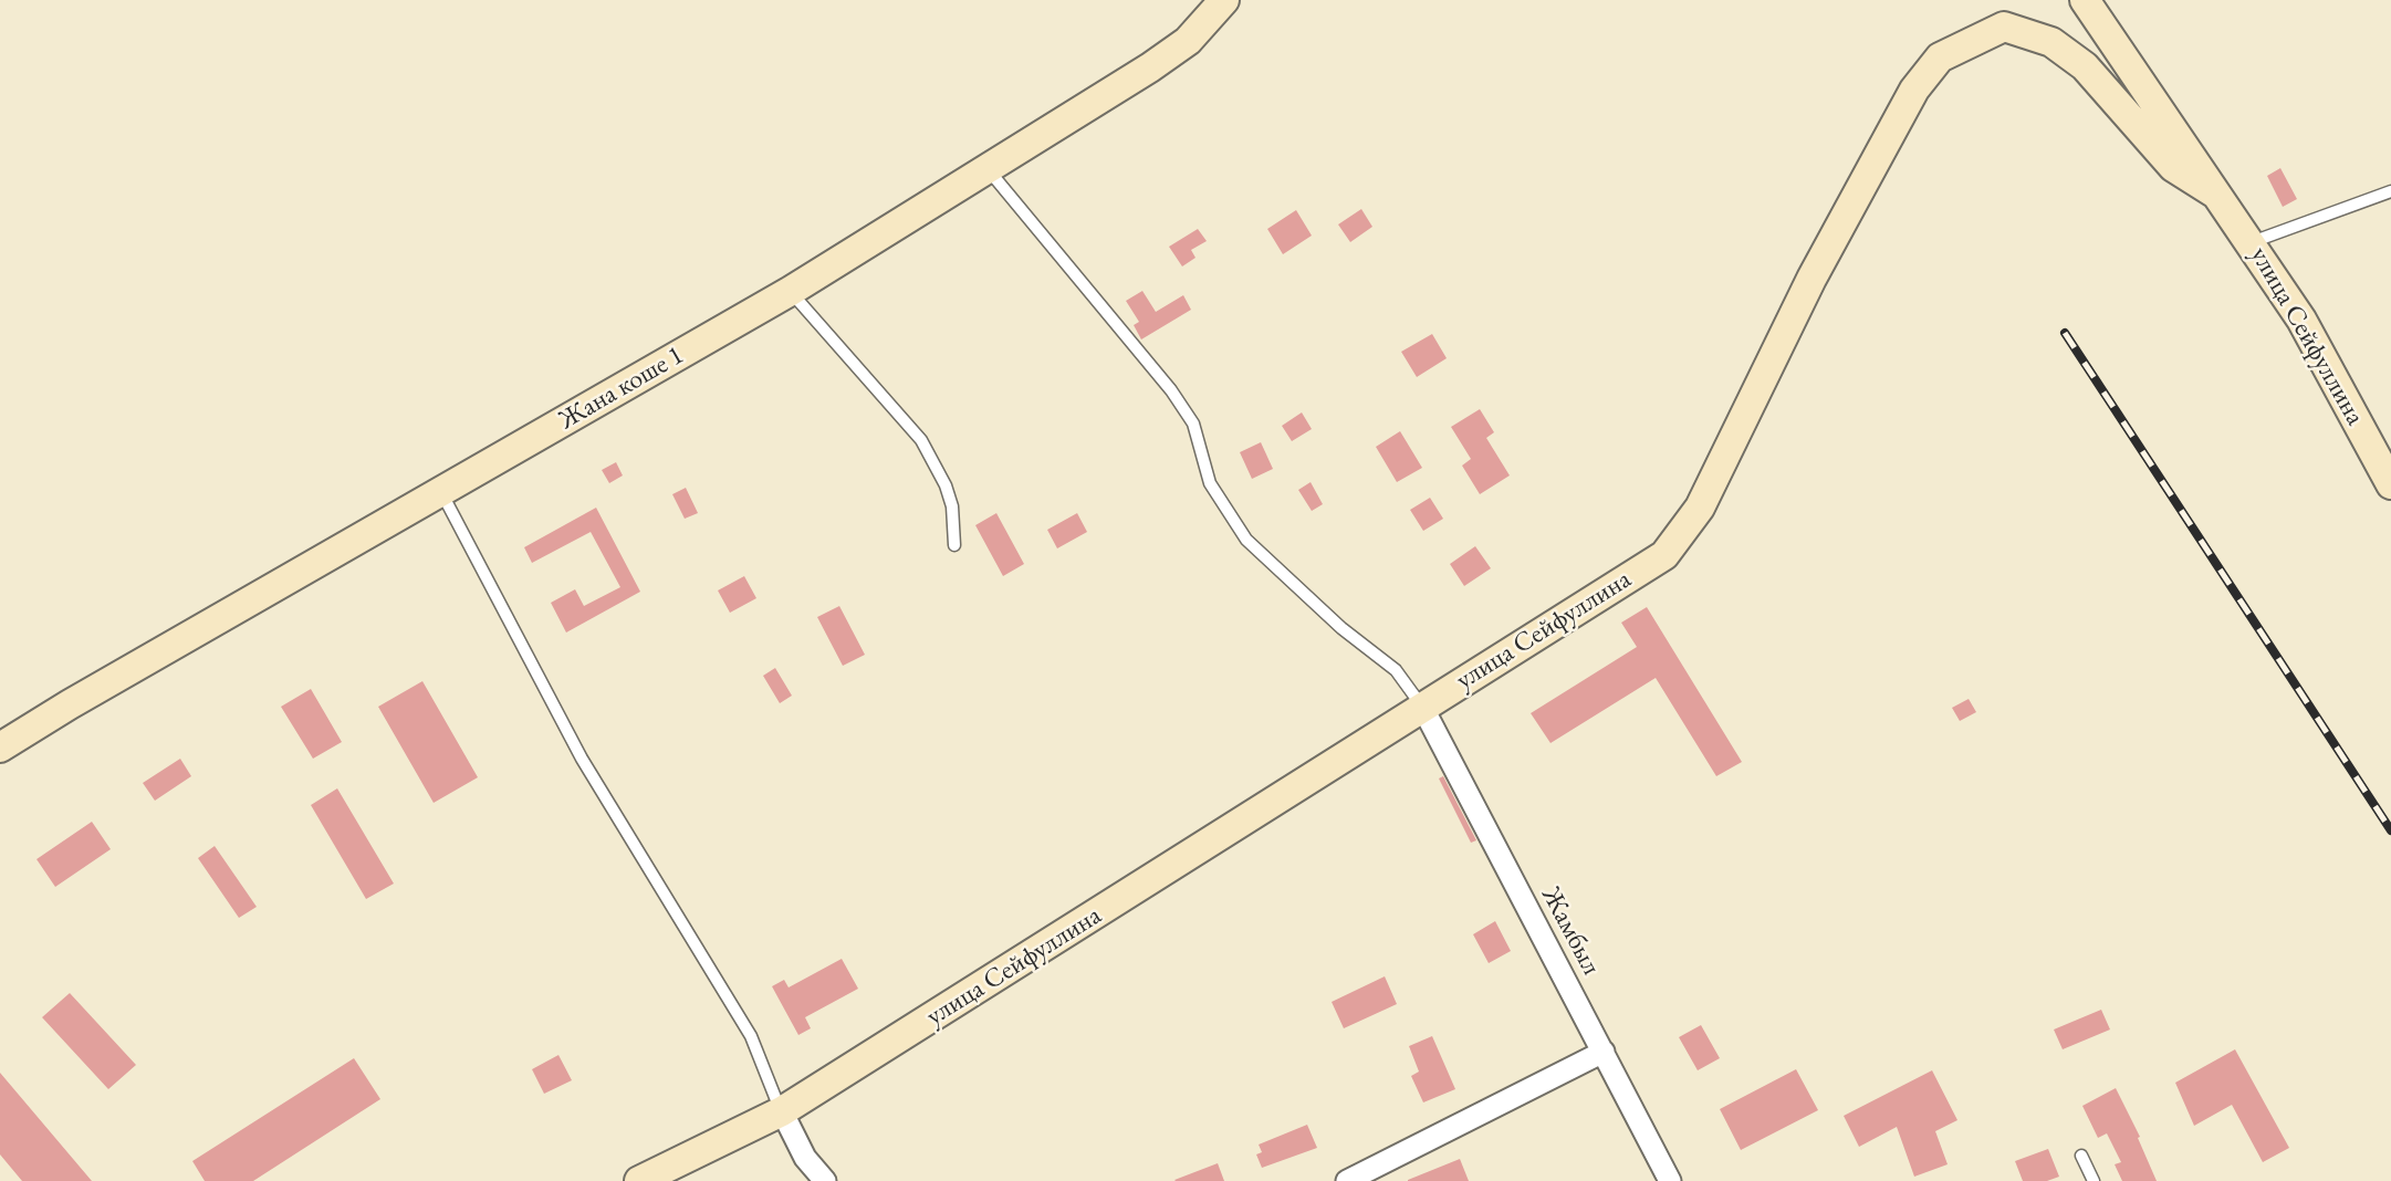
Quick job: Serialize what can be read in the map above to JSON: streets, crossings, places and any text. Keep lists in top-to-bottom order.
{
  "streets": {
    "street": ["улица Сейфуллина", "Жана коше 1", "Жамбыл"]
  },
  "crossings": [
    ["улица Сейфуллина", "Жамбыл"]
  ]
}
